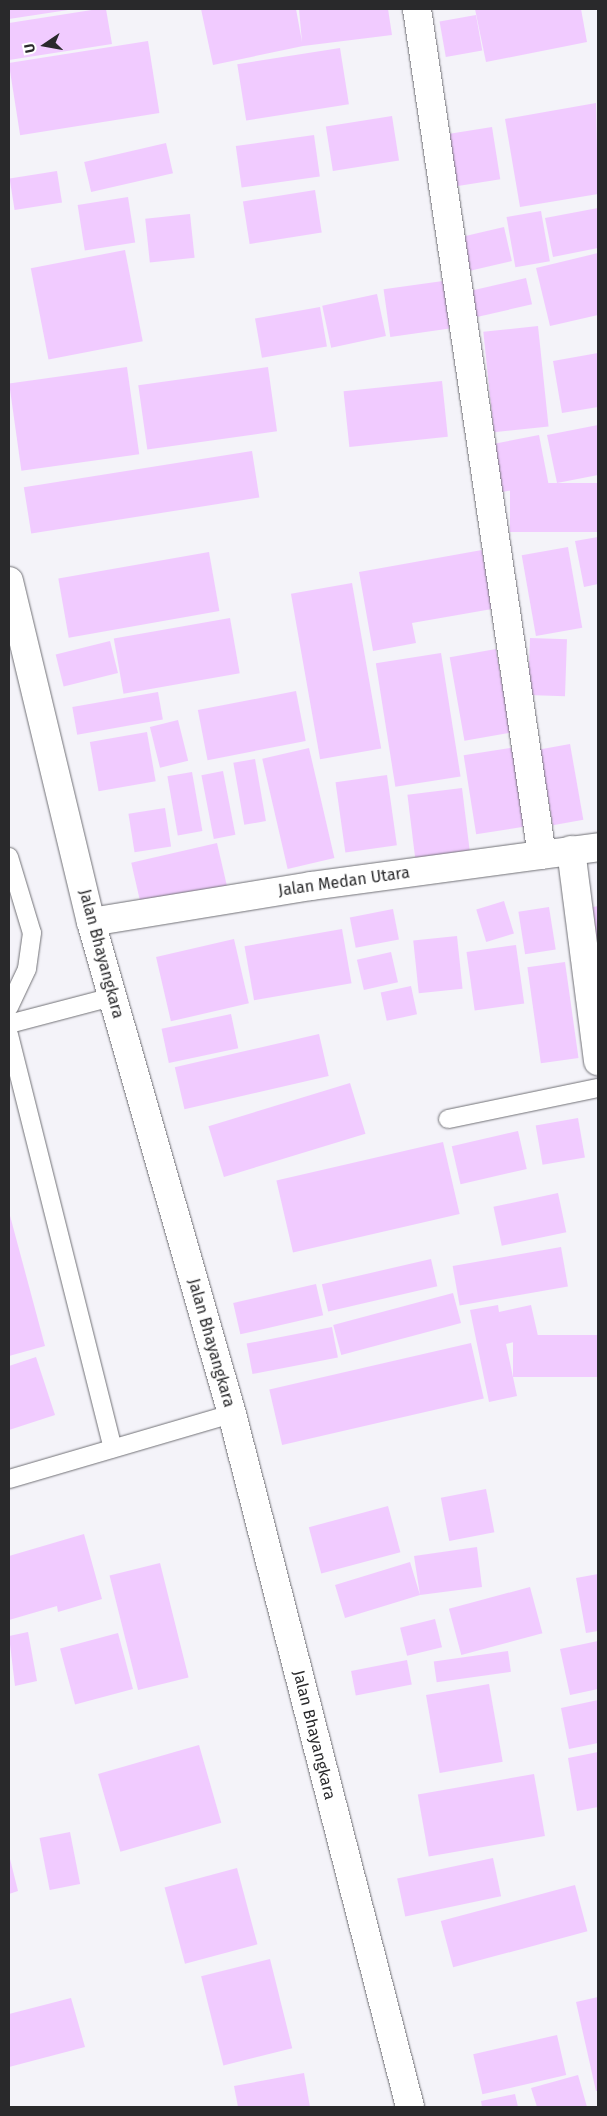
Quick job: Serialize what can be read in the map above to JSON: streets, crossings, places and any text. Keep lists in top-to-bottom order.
{
  "streets": {
    "street": ["Jalan Medan Utara", "Jalan Bhayangkara"]
  },
  "crossings": [
    ["Jalan Medan Utara", "Jalan Bhayangkara"]
  ],
  "north": "left"
}
